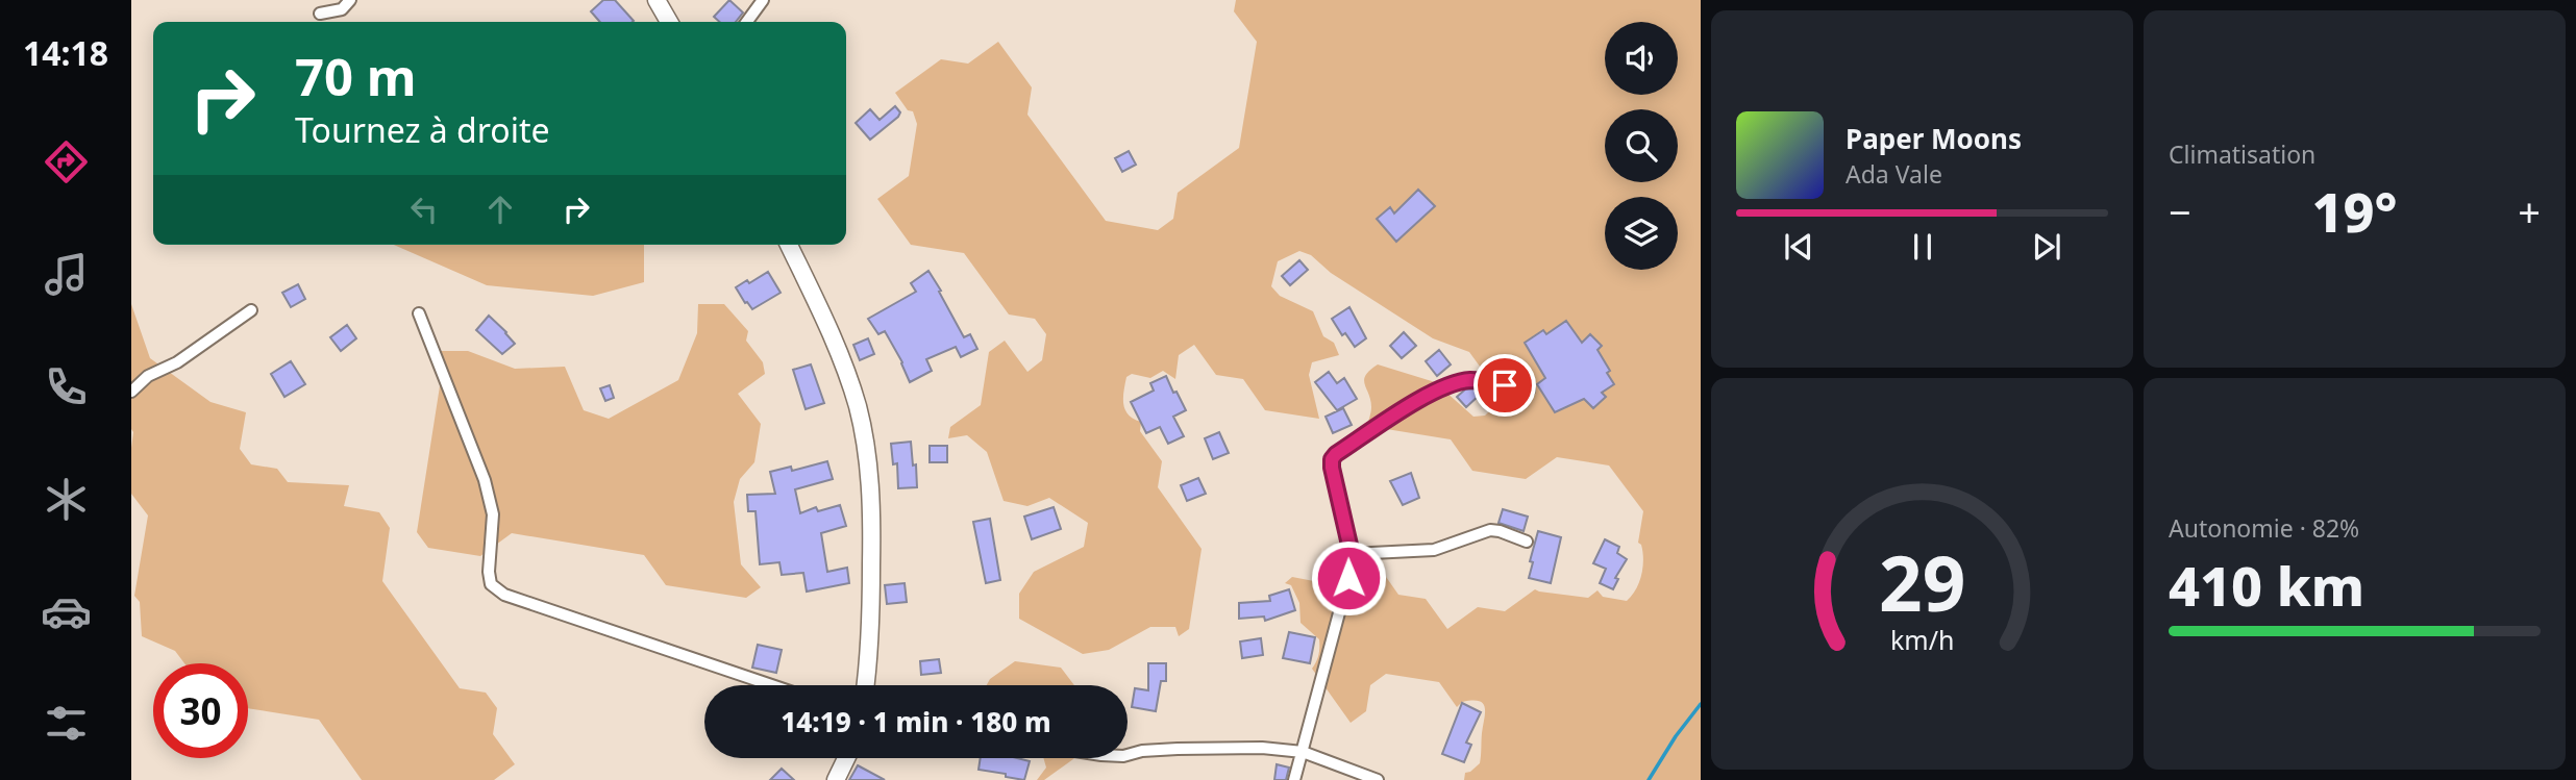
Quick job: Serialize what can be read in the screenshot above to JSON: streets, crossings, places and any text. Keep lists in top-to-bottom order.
{
  "page": {
    "tabs": "14:18",
    "tile": [
      "Climatisation",
      ["Autonomie · 82%", "410 km"]
    ],
    "turn": ["70 m", "Tournez à droite"],
    "song": ["Paper Moons", "Ada Vale"],
    "heat": ["−", "19°", "+"],
    "limit": "30",
    "trip": "14:19 · 1 min · 180 m",
    "gauge": ["29", "km/h"]
  }
}
